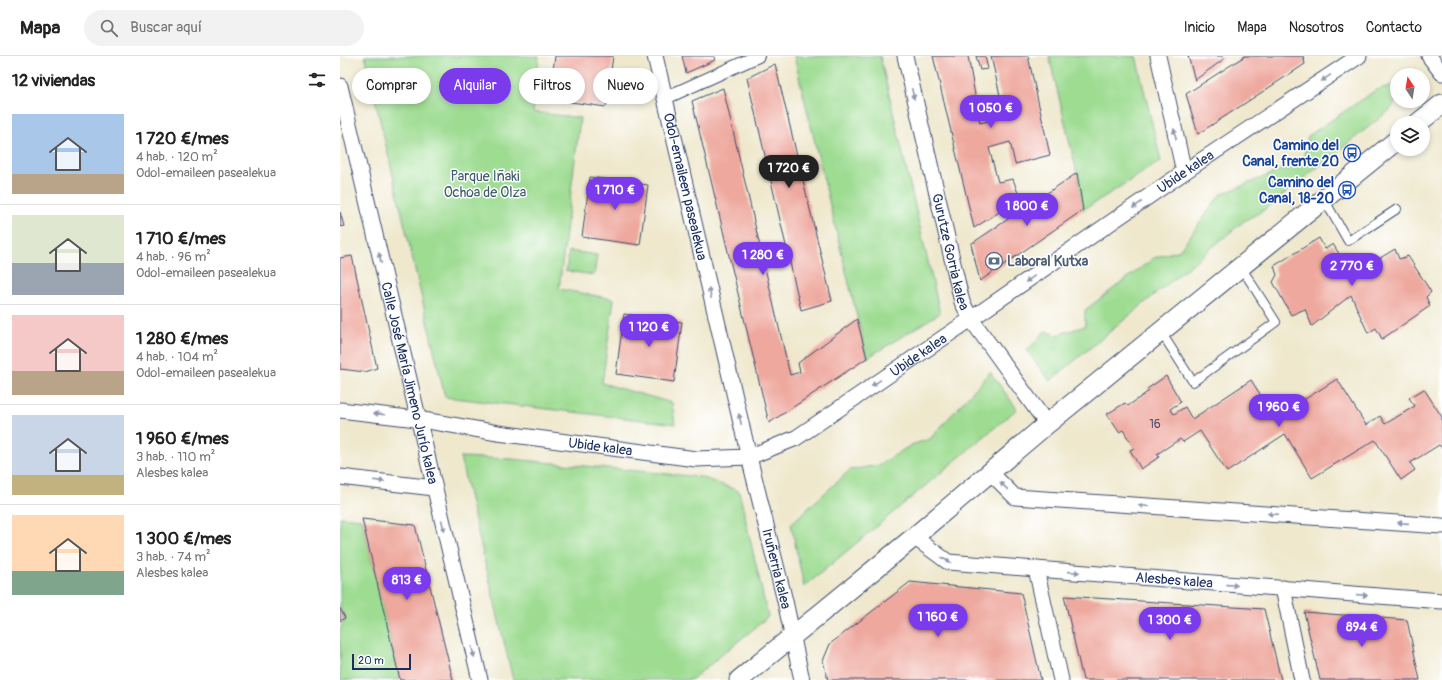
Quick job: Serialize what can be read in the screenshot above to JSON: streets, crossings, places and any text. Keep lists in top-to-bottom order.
{
  "streets": {
    "street": [
      "Ubide kalea",
      "Odol-emaileen pasealekua",
      "Gurutze Gorria kalea",
      "Calle José María Jimeno Jurío kalea",
      "Iruñerria kalea",
      "Alesbes kalea"
    ]
  },
  "crossings": [
    ["Ubide kalea", "Odol-emaileen pasealekua"],
    ["Ubide kalea", "Gurutze Gorria kalea"],
    ["Ubide kalea", "Calle José María Jimeno Jurío kalea"],
    ["Ubide kalea", "Iruñerria kalea"],
    ["Odol-emaileen pasealekua", "Iruñerria kalea"]
  ],
  "one_way": ["Odol-emaileen pasealekua", "Gurutze Gorria kalea"],
  "parks": ["Parque Iñaki Ochoa de Olza"],
  "places": {
    "bus stop": ["Camino del Canal, frente 20", "Camino del Canal, 18-20"],
    "bank": ["Laboral Kutxa"]
  },
  "house_numbers": ["16"],
  "scale_bar": "20 m",
  "north": "top",
  "page": {
    "header": "Mapa",
    "search": "Buscar aquí",
    "nav": [
      "Inicio",
      "Mapa",
      "Nosotros",
      "Contacto"
    ],
    "heading": "12 viviendas",
    "chip": [
      "Comprar",
      "Alquilar",
      "Filtros",
      "Nuevo"
    ],
    "price": [
      "1 050 €",
      "1 720 €",
      "1 710 €",
      "1 800 €",
      "1 280 €",
      "2 770 €",
      "1 120 €",
      "1 960 €",
      "813 €",
      "1 160 €",
      "1 300 €",
      "894 €"
    ],
    "list": [
      {
        "name": "1 720 €/mes",
        "note": "4 hab. · 120 m² · Odol-emaileen pasealekua"
      },
      {
        "name": "1 710 €/mes",
        "note": "4 hab. · 96 m² · Odol-emaileen pasealekua"
      },
      {
        "name": "1 280 €/mes",
        "note": "4 hab. · 104 m² · Odol-emaileen pasealekua"
      },
      {
        "name": "1 960 €/mes",
        "note": "3 hab. · 110 m² · Alesbes kalea"
      },
      {
        "name": "1 300 €/mes",
        "note": "3 hab. · 74 m² · Alesbes kalea"
      }
    ],
    "scale": "20 m"
  }
}
